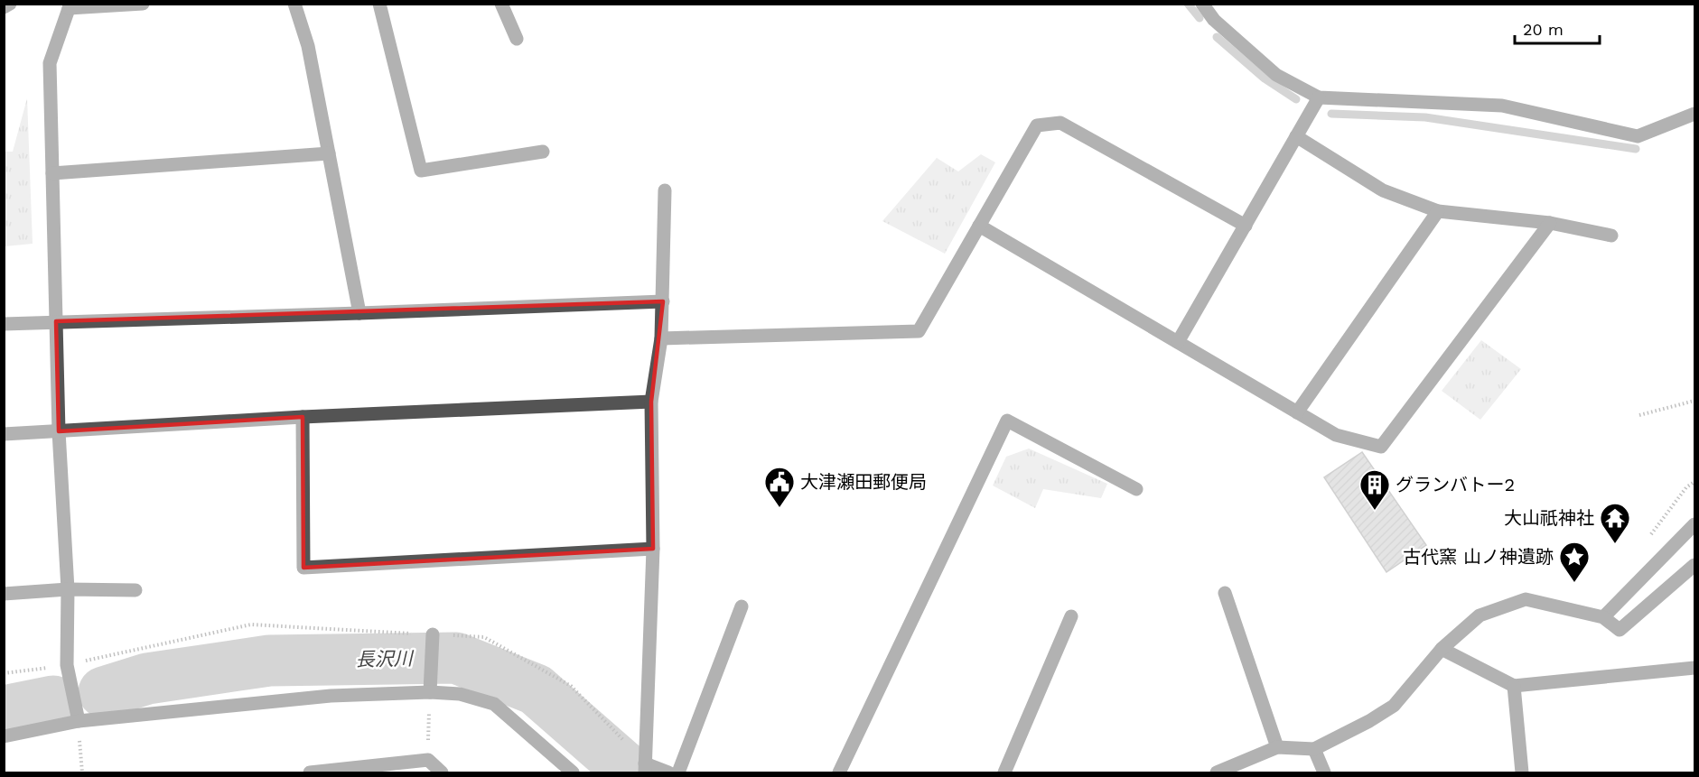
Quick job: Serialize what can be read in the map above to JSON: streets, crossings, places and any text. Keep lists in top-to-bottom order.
{
  "water": ["長沢川"],
  "places": {
    "public building": ["大津瀬田郵便局"],
    "building": ["グランバトー2"],
    "temple": ["大山祇神社"],
    "place": ["古代窯 山ノ神遺跡"]
  },
  "scale_bar": "20 m"
}
